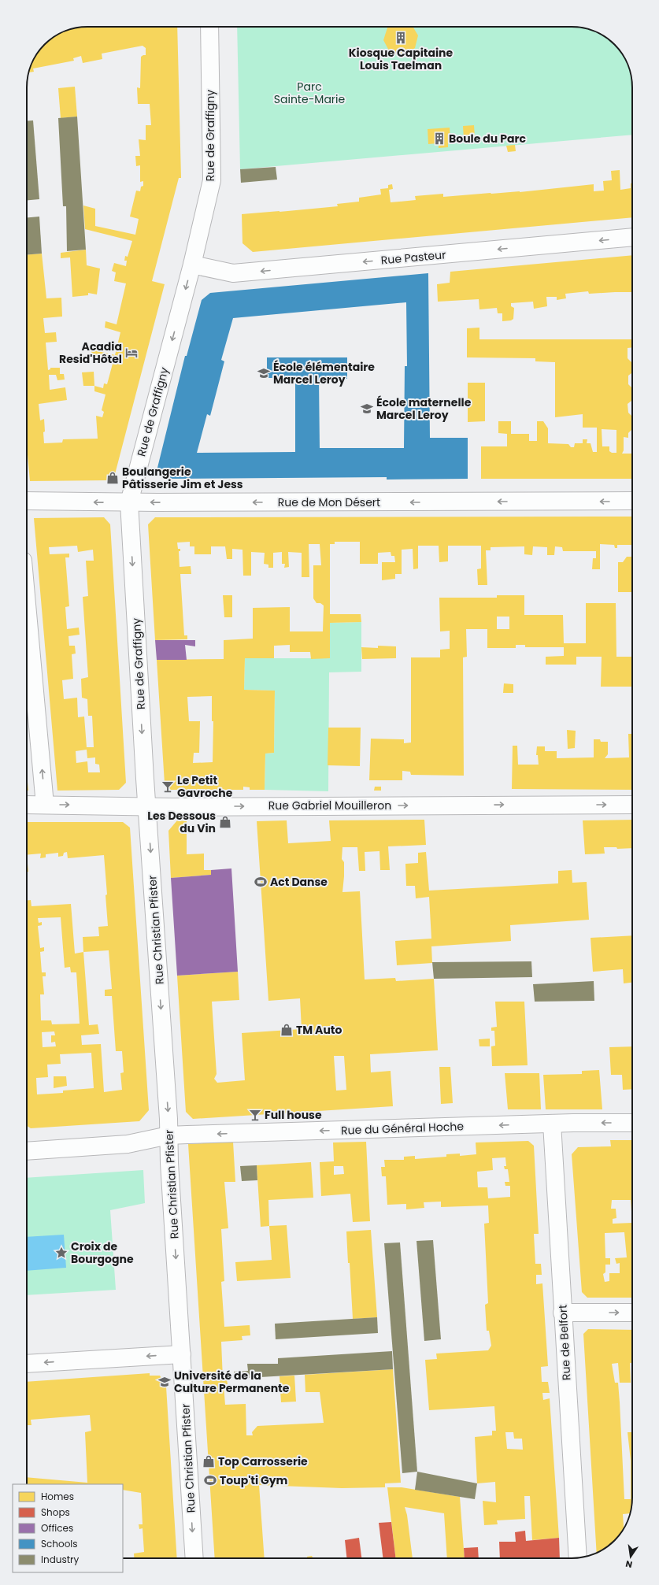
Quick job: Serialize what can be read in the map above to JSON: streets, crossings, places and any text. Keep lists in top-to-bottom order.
{
  "streets": {
    "street": [
      "Rue de Graffigny",
      "Rue Pasteur",
      "Rue de Mon Désert",
      "Rue Gabriel Mouilleron",
      "Rue Christian Pfister",
      "Rue du Général Hoche",
      "Rue de Belfort"
    ]
  },
  "crossings": [
    ["Rue de Graffigny", "Rue Pasteur"],
    ["Rue de Graffigny", "Rue de Mon Désert"],
    ["Rue de Graffigny", "Rue Gabriel Mouilleron"],
    ["Rue de Graffigny", "Rue Christian Pfister"],
    ["Rue Gabriel Mouilleron", "Rue Christian Pfister"],
    ["Rue Christian Pfister", "Rue du Général Hoche"],
    ["Rue du Général Hoche", "Rue de Belfort"]
  ],
  "one_way": [
    "Rue Pasteur",
    "Rue de Mon Désert",
    "Rue Gabriel Mouilleron",
    "Rue Christian Pfister",
    "Rue du Général Hoche"
  ],
  "parks": ["Parc Sainte-Marie"],
  "places": {
    "building": ["Kiosque Capitaine Louis Taelman", "Boule du Parc"],
    "hotel": ["Acadia Resid'Hôtel"],
    "school or university": ["École élémentaire Marcel Leroy", "École maternelle Marcel Leroy", "Université de la Culture Permanente"],
    "shop": [
      "Boulangerie Pâtisserie Jim et Jess",
      "Les Dessous du Vin",
      "TM Auto",
      "Top Carrosserie"
    ],
    "bar": ["Le Petit Gavroche", "Full house"],
    "sports": ["Act Danse", "Toup'ti Gym"],
    "place": ["Croix de Bourgogne"]
  },
  "legend": [
    "Homes",
    "Shops",
    "Offices",
    "Schools",
    "Industry"
  ],
  "north": "bottom"
}
